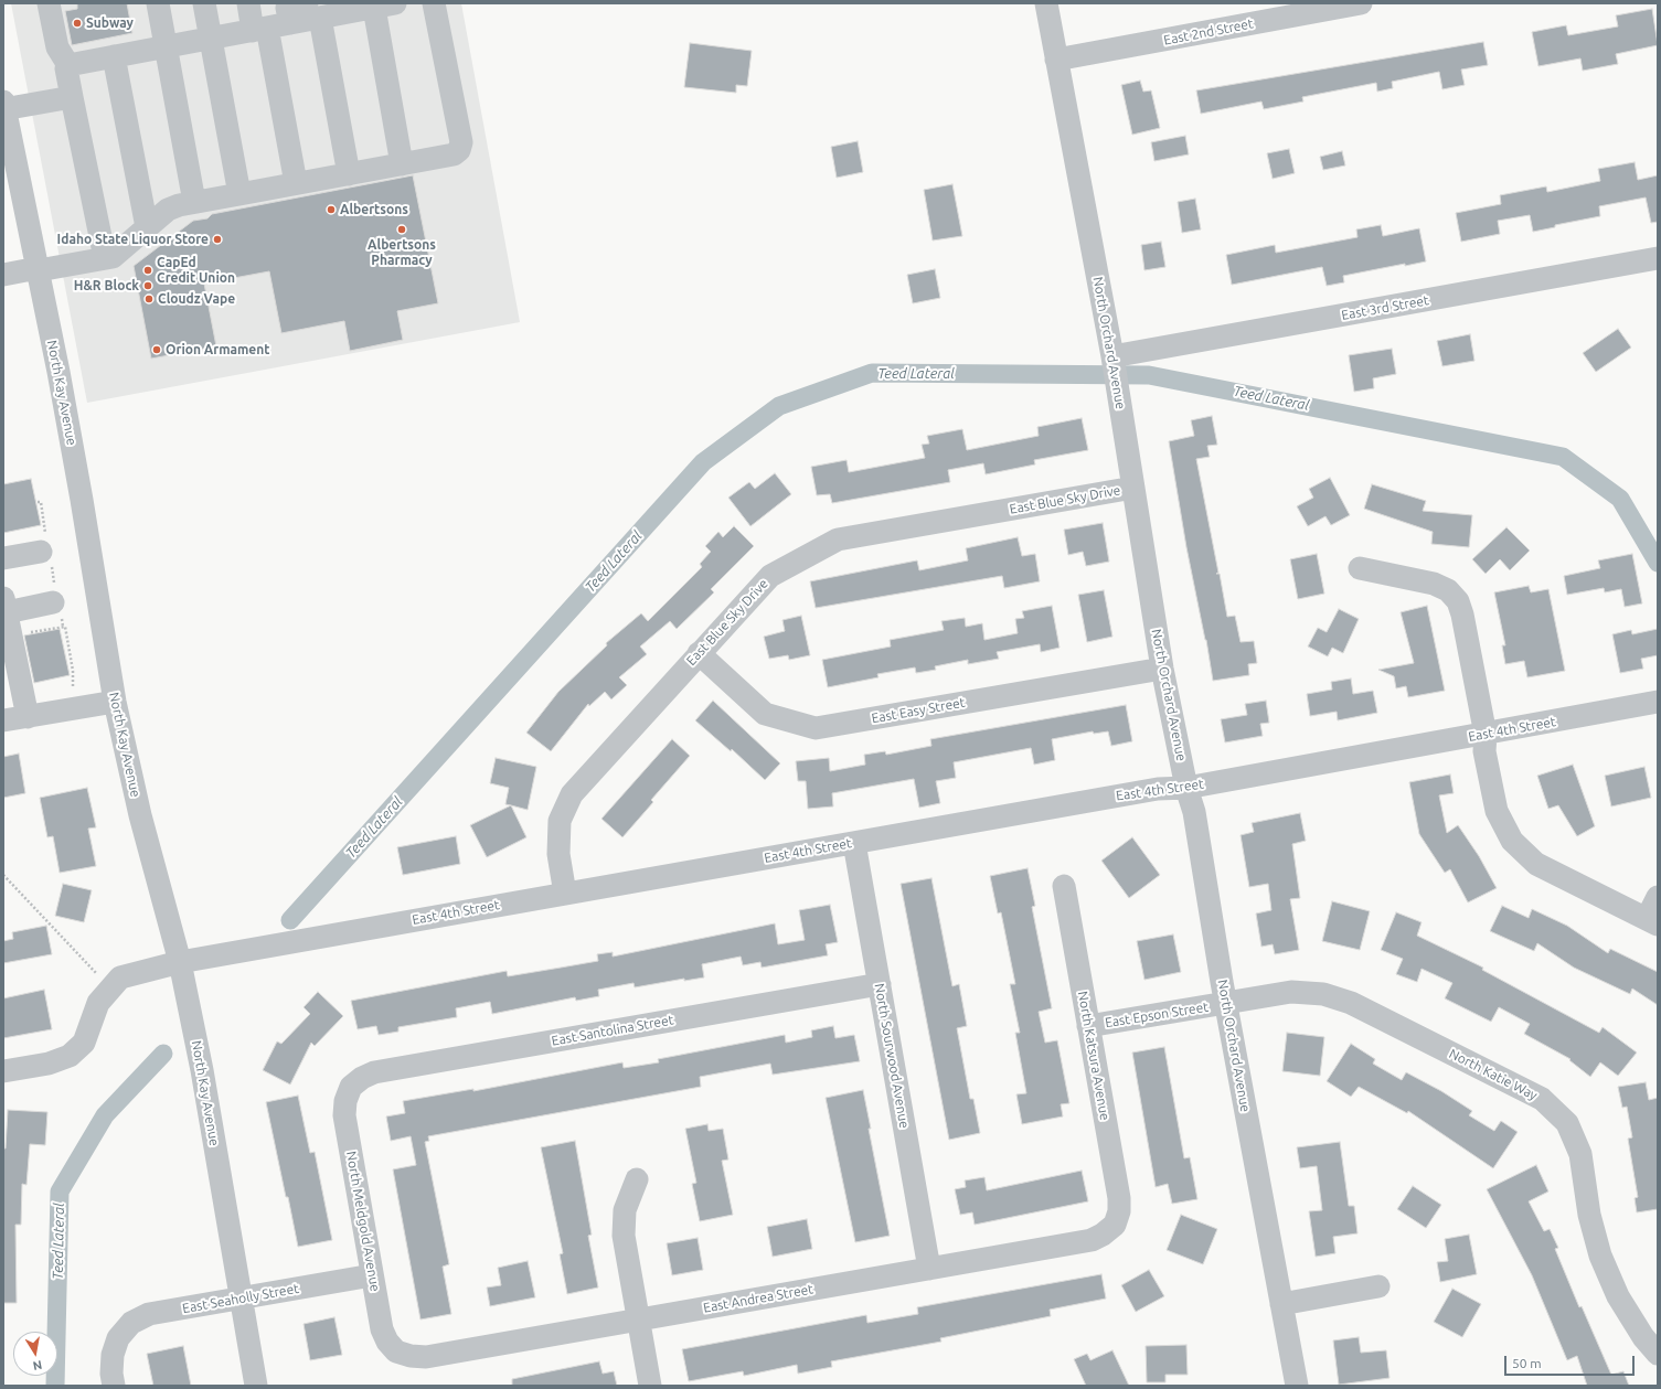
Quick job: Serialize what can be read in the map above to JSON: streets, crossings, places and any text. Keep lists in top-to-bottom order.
{
  "streets": {
    "street": [
      "East 2nd Street",
      "East 3rd Street",
      "North Orchard Avenue",
      "North Kay Avenue",
      "East Blue Sky Drive",
      "East Easy Street",
      "East 4th Street",
      "East Epson Street",
      "East Santolina Street",
      "North Sourwood Avenue",
      "North Katsura Avenue",
      "North Katie Way",
      "North Meldgold Avenue",
      "East Seaholly Street",
      "East Andrea Street"
    ]
  },
  "crossings": [
    ["East 2nd Street", "North Orchard Avenue"],
    ["East 3rd Street", "North Orchard Avenue"],
    ["North Orchard Avenue", "East Blue Sky Drive"],
    ["North Orchard Avenue", "East Easy Street"],
    ["North Orchard Avenue", "East 4th Street"],
    ["North Orchard Avenue", "East Epson Street"],
    ["North Orchard Avenue", "North Katie Way"],
    ["North Kay Avenue", "East 4th Street"],
    ["North Kay Avenue", "East Seaholly Street"],
    ["East Blue Sky Drive", "East Easy Street"],
    ["East Blue Sky Drive", "East 4th Street"],
    ["East 4th Street", "North Sourwood Avenue"],
    ["East Epson Street", "North Katsura Avenue"],
    ["East Epson Street", "North Katie Way"],
    ["East Santolina Street", "North Sourwood Avenue"],
    ["East Santolina Street", "North Meldgold Avenue"],
    ["North Sourwood Avenue", "East Andrea Street"],
    ["North Katsura Avenue", "East Andrea Street"],
    ["North Meldgold Avenue", "East Seaholly Street"],
    ["North Meldgold Avenue", "East Andrea Street"]
  ],
  "water": ["Teed Lateral"],
  "places": [
    "Subway",
    "Albertsons",
    "Albertsons Pharmacy",
    "Idaho State Liquor Store",
    "CapEd Credit Union",
    "H&R Block",
    "Cloudz Vape",
    "Orion Armament"
  ],
  "scale_bar": "50 m",
  "north": "bottom"
}
